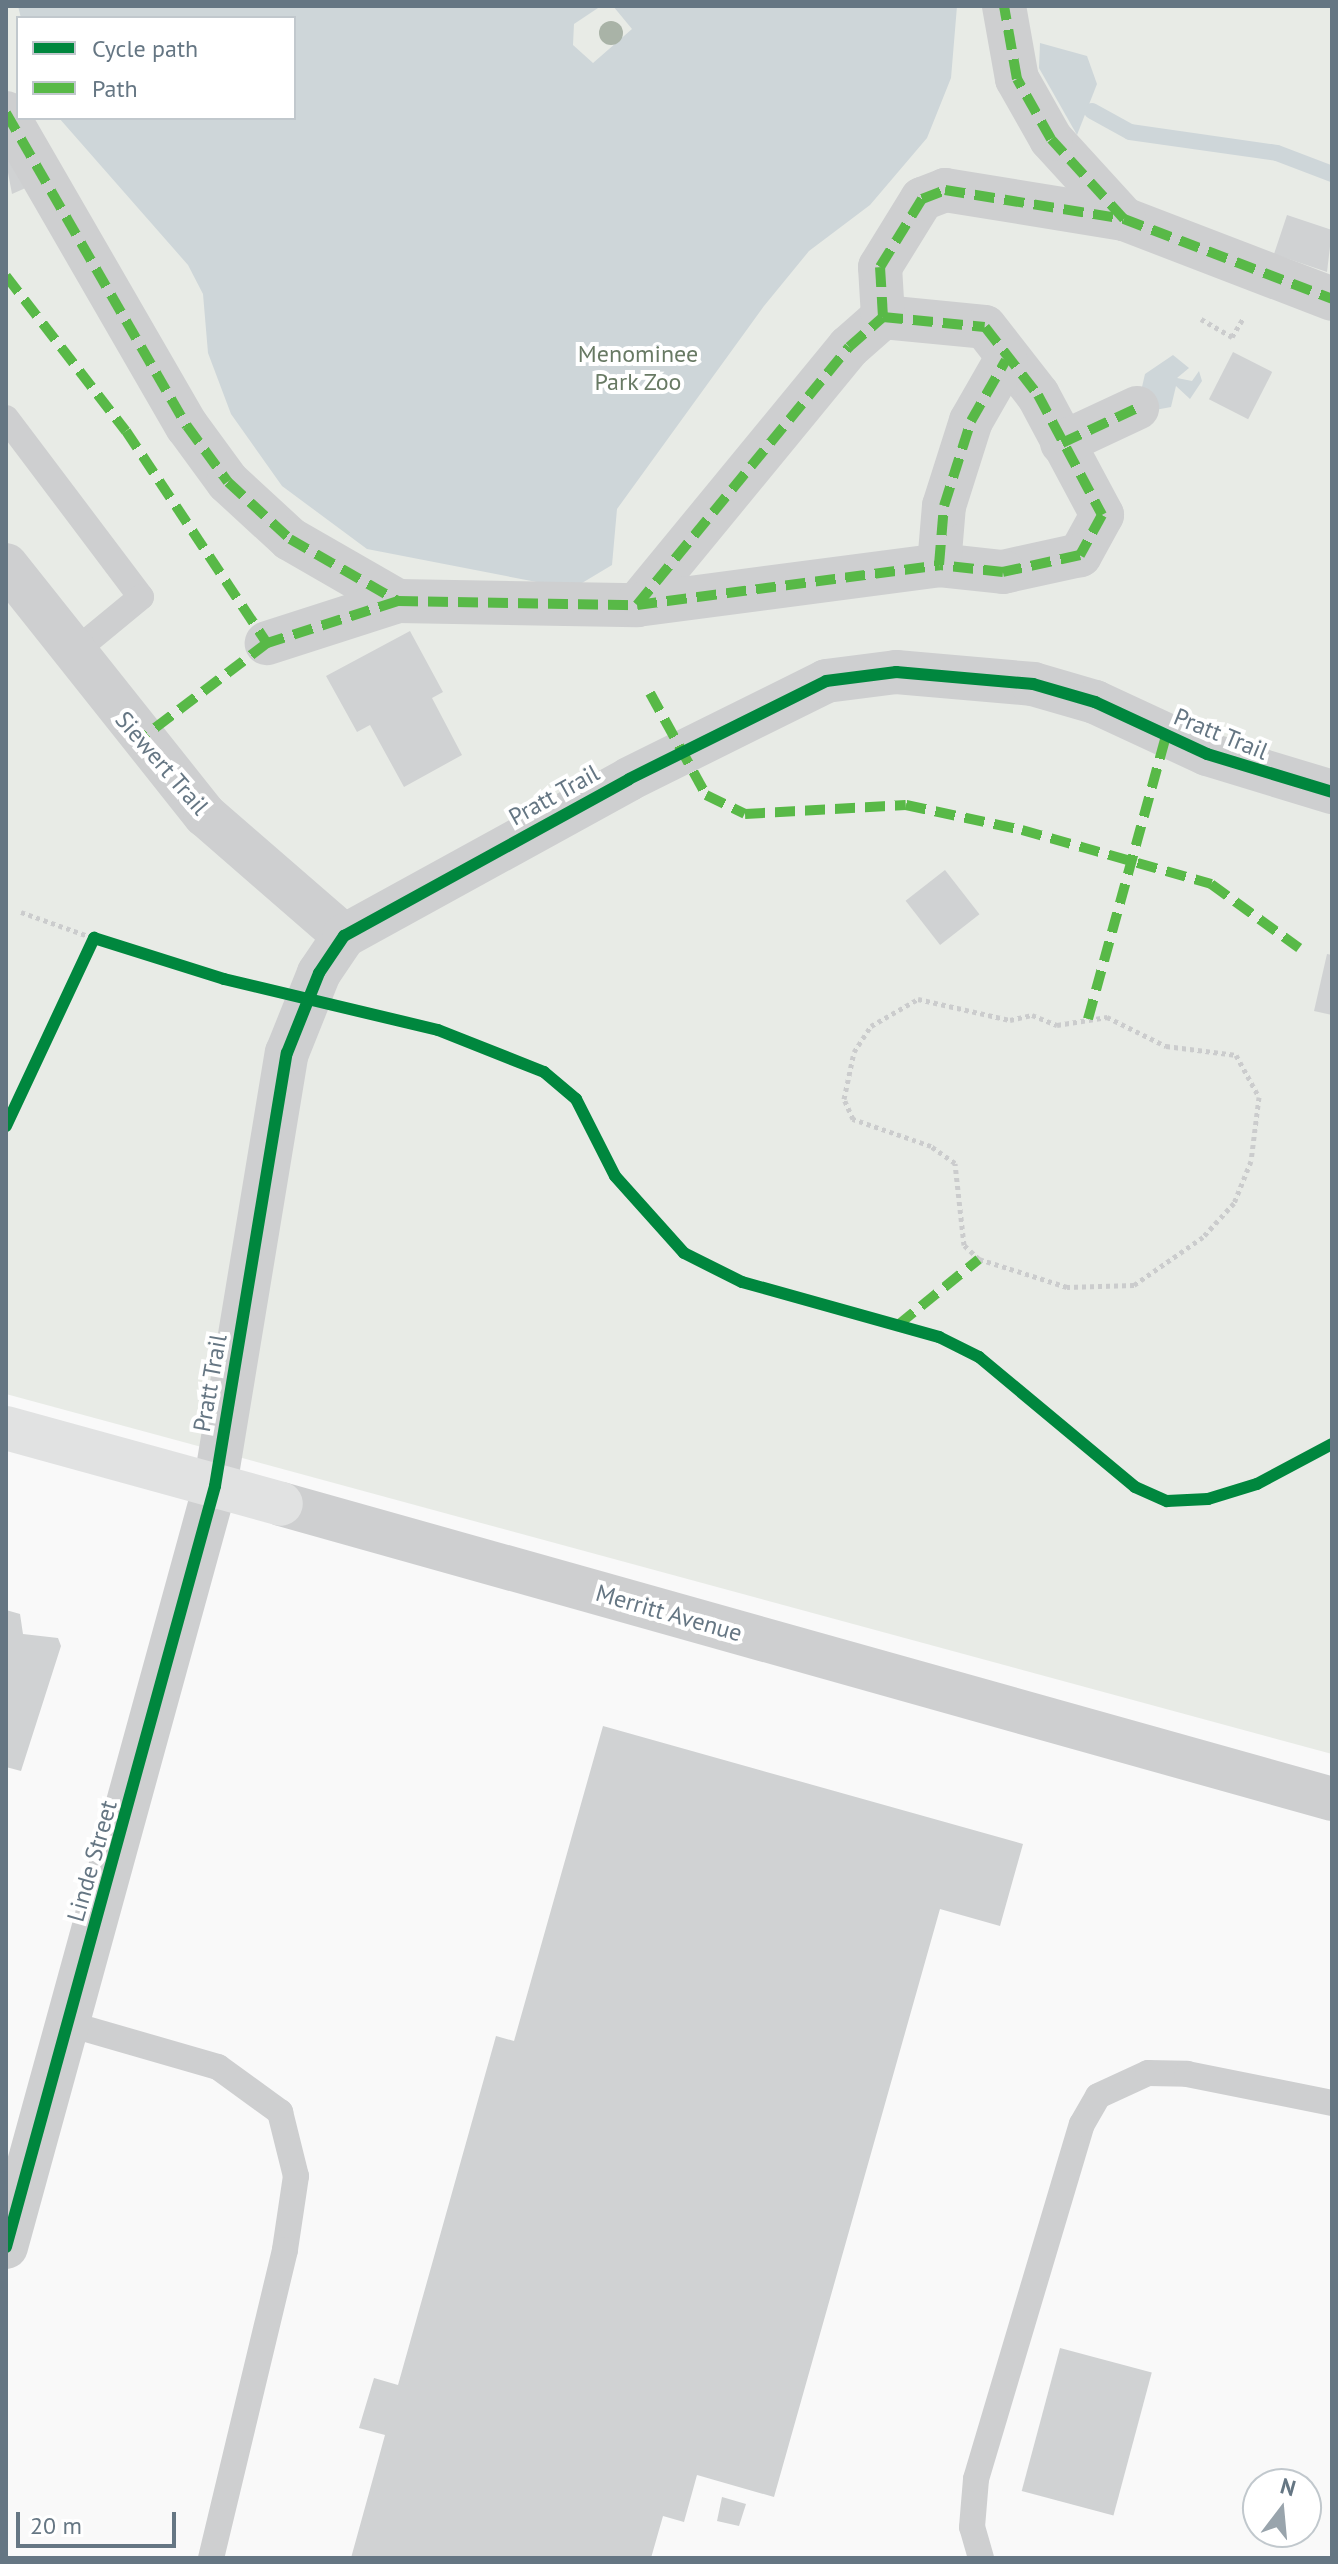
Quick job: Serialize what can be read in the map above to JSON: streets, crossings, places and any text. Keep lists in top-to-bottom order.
{
  "streets": {
    "street": [
      "Pratt Trail",
      "Siewert Trail",
      "Merritt Avenue",
      "Linde Street"
    ]
  },
  "crossings": [
    ["Pratt Trail", "Siewert Trail"],
    ["Pratt Trail", "Merritt Avenue"],
    ["Pratt Trail", "Linde Street"],
    ["Merritt Avenue", "Linde Street"]
  ],
  "parks": ["Menominee Park Zoo"],
  "legend": ["Cycle path", "Path"],
  "scale_bar": "20 m",
  "north": "top"
}
